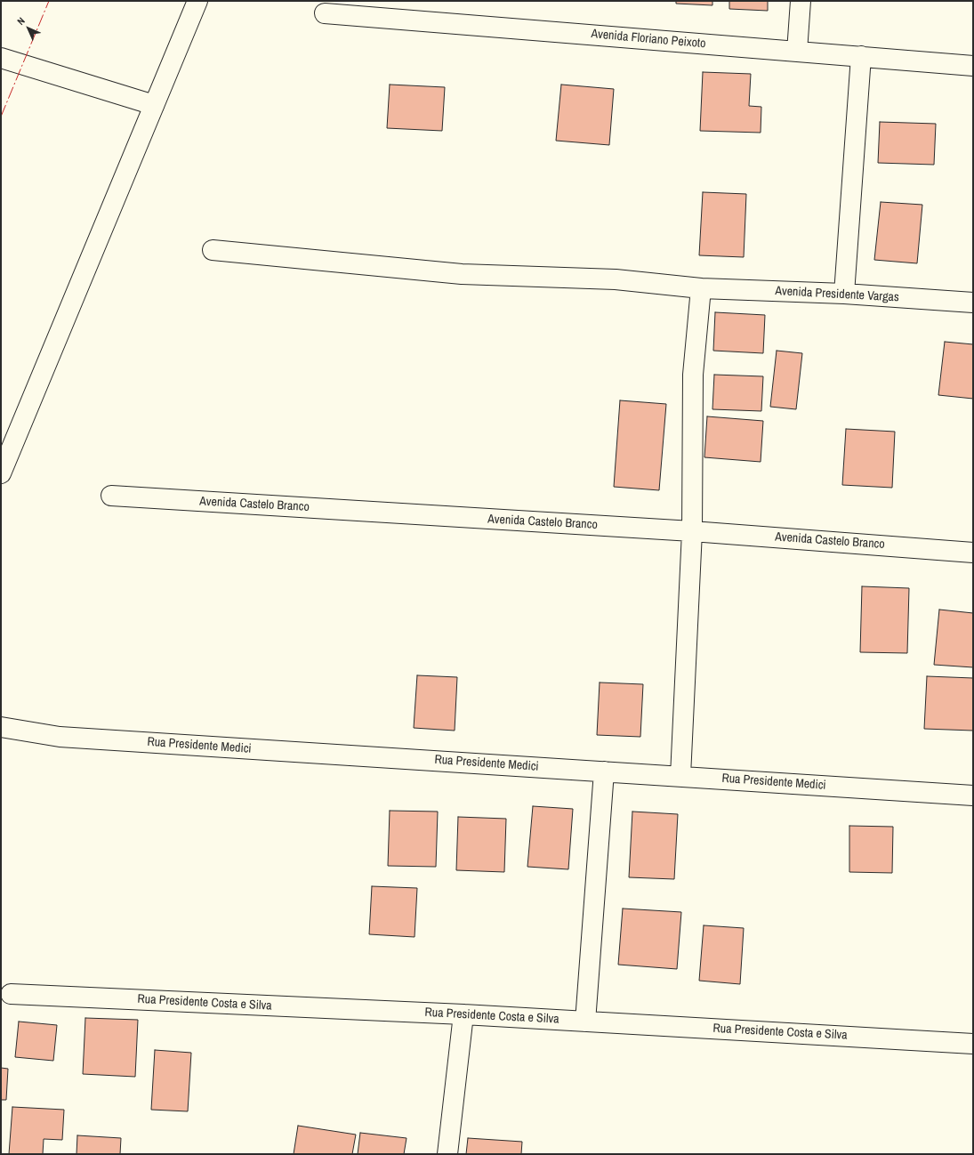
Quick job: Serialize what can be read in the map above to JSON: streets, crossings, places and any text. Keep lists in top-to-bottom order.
{
  "streets": {
    "street": [
      "Avenida Floriano Peixoto",
      "Avenida Presidente Vargas",
      "Avenida Castelo Branco",
      "Rua Presidente Medici",
      "Rua Presidente Costa e Silva"
    ]
  },
  "north": "top left"
}
